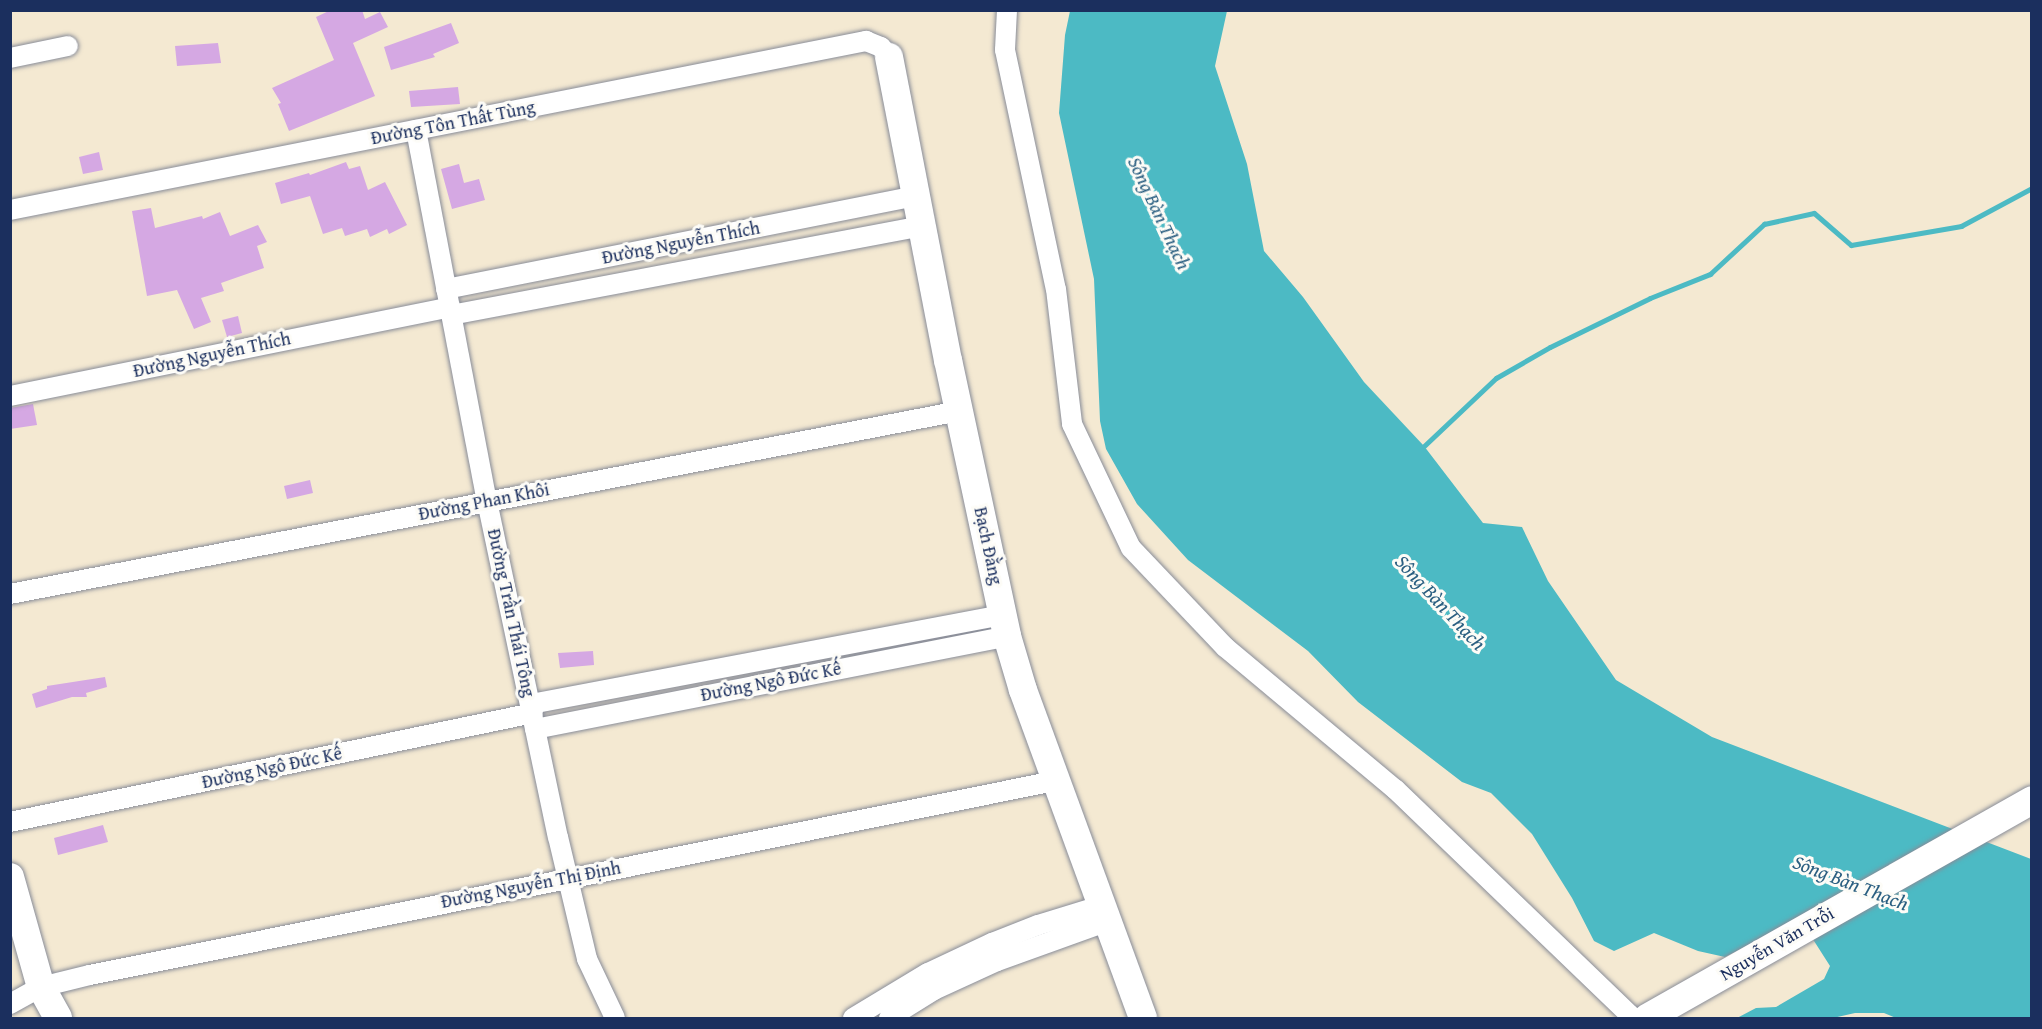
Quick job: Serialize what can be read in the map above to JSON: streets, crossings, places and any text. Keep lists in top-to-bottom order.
{
  "streets": {
    "street": [
      "Đường Tôn Thất Tùng",
      "Đường Nguyễn Thích",
      "Đường Phan Khôi",
      "Bạch Đằng",
      "Đường Trần Thái Tông",
      "Đường Ngô Đức Kế",
      "Đường Nguyễn Thị Định",
      "Nguyễn Văn Trỗi"
    ]
  },
  "crossings": [
    ["Đường Tôn Thất Tùng", "Bạch Đằng"],
    ["Đường Tôn Thất Tùng", "Đường Trần Thái Tông"],
    ["Đường Nguyễn Thích", "Bạch Đằng"],
    ["Đường Nguyễn Thích", "Đường Trần Thái Tông"],
    ["Đường Phan Khôi", "Bạch Đằng"],
    ["Đường Phan Khôi", "Đường Trần Thái Tông"],
    ["Bạch Đằng", "Đường Ngô Đức Kế"],
    ["Bạch Đằng", "Đường Nguyễn Thị Định"],
    ["Đường Trần Thái Tông", "Đường Ngô Đức Kế"],
    ["Đường Trần Thái Tông", "Đường Nguyễn Thị Định"]
  ],
  "water": ["Sông Bàn Thạch"]
}
